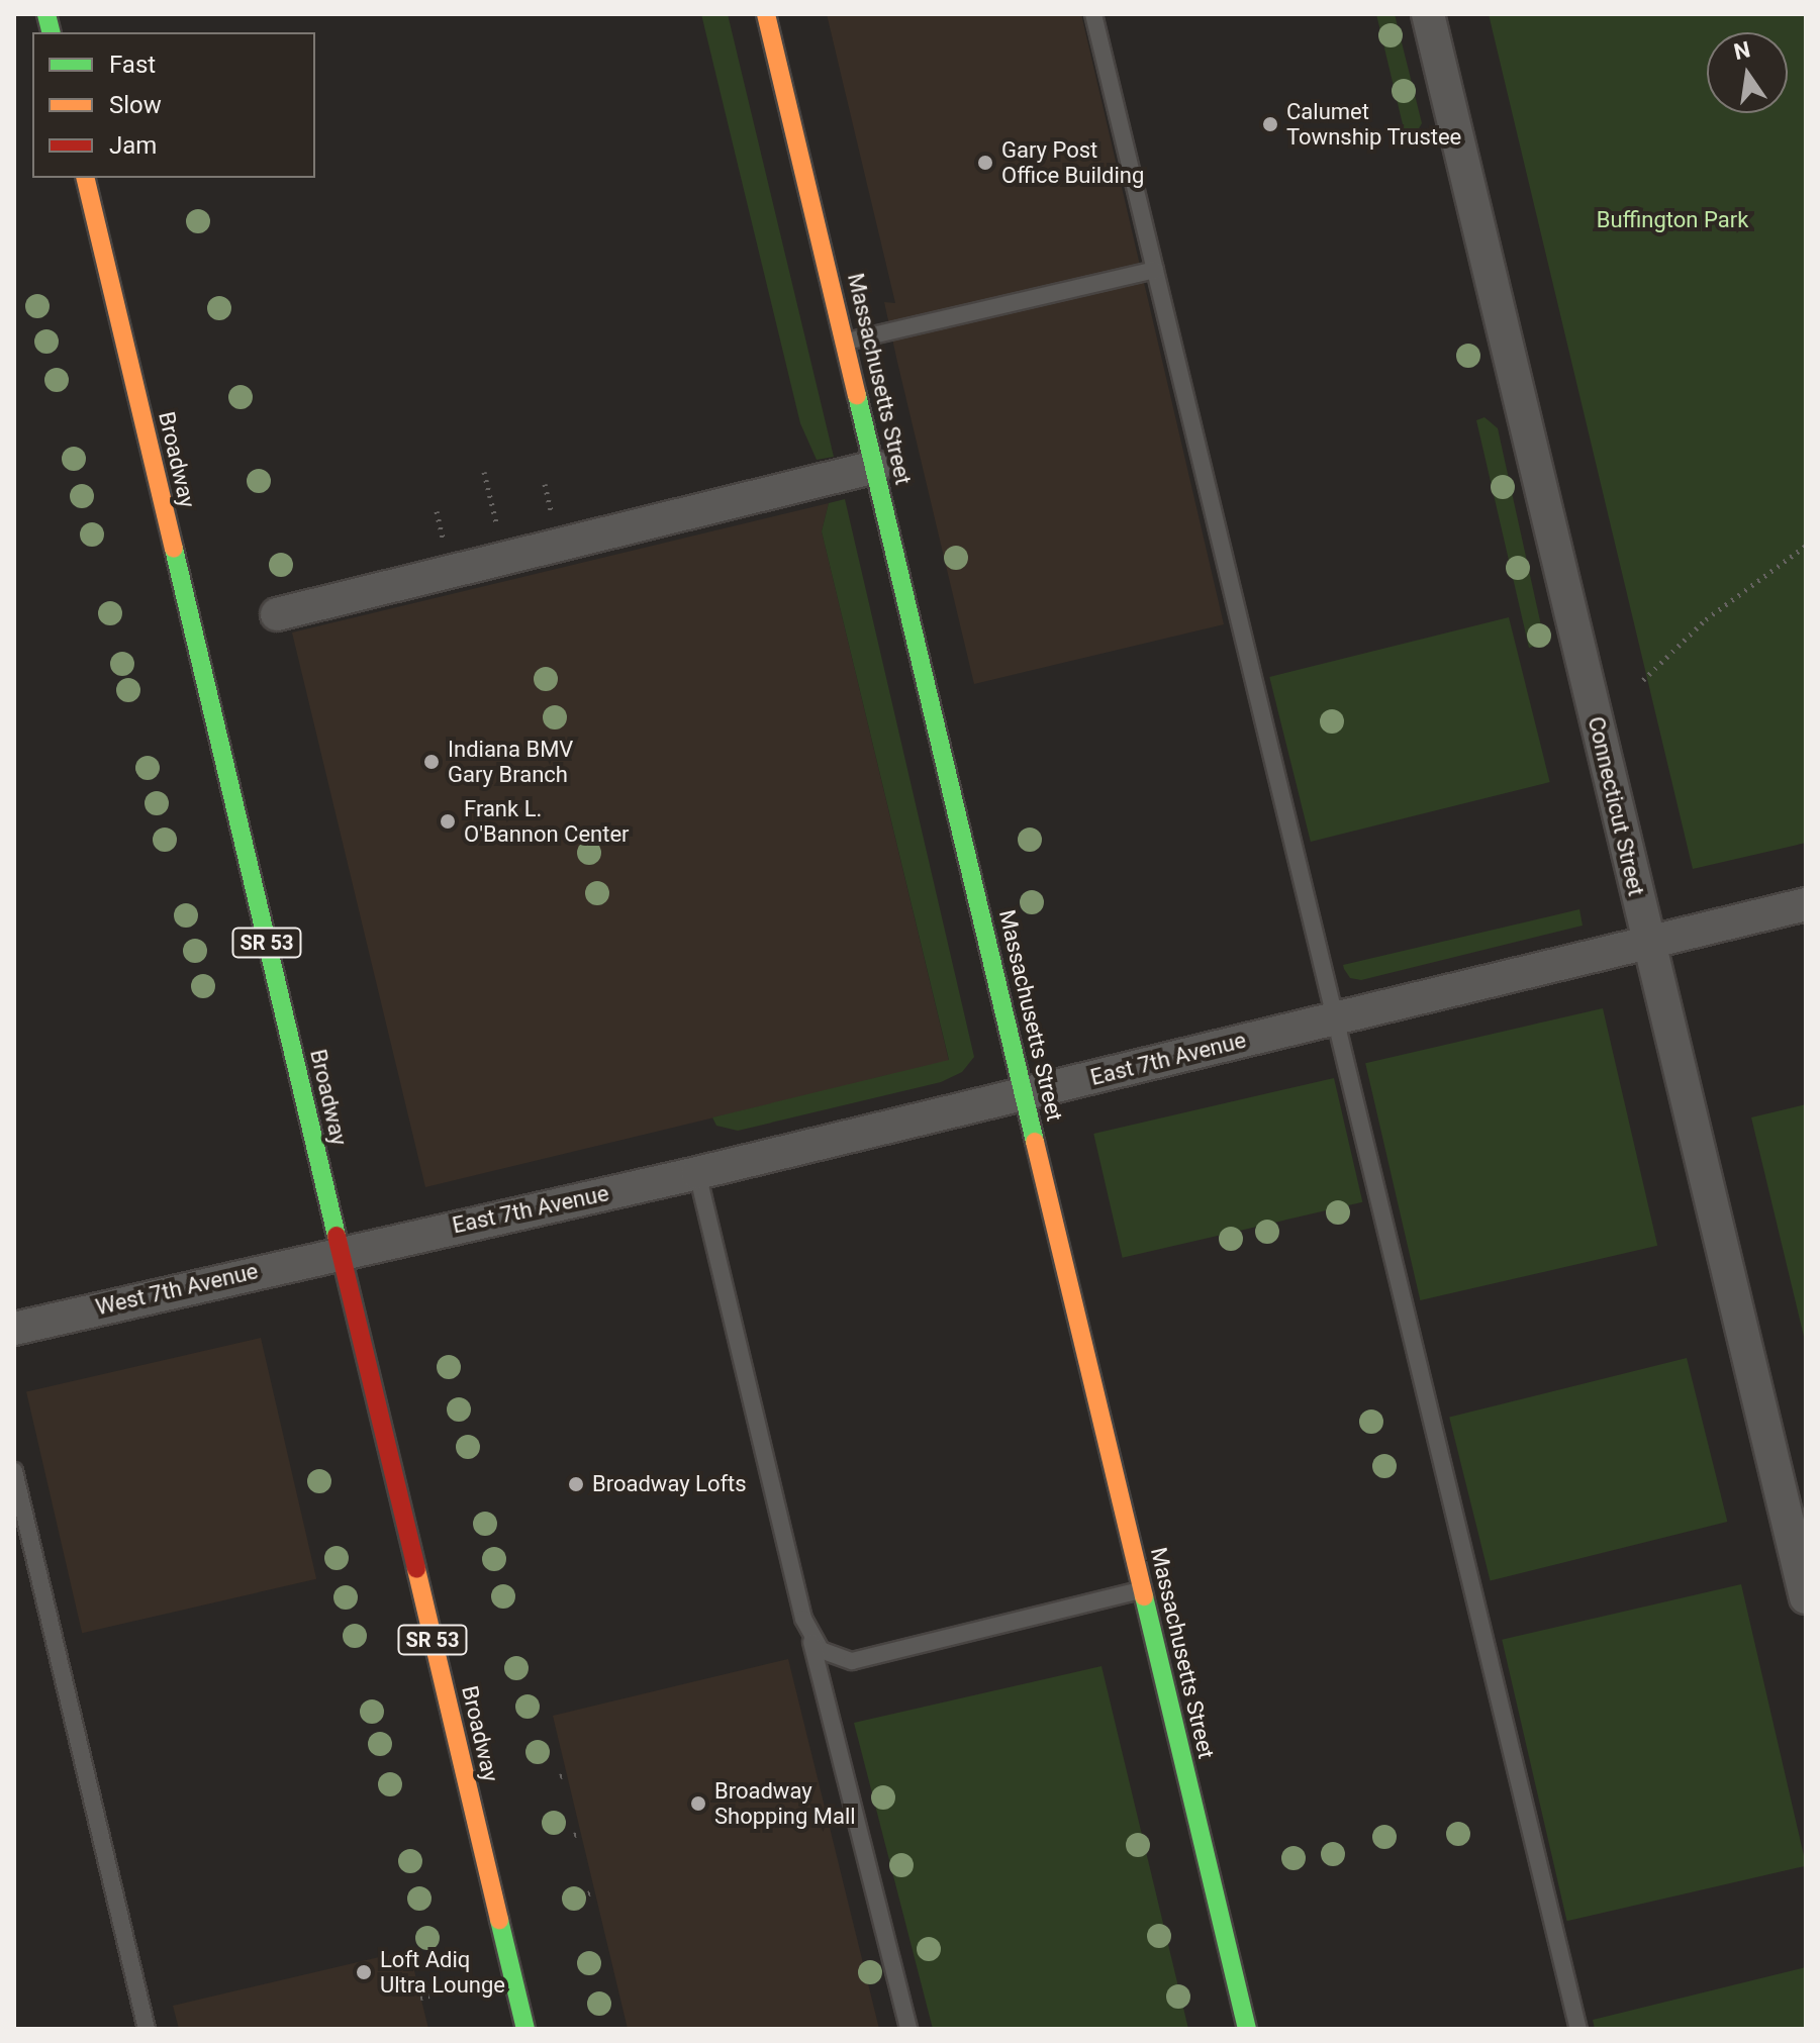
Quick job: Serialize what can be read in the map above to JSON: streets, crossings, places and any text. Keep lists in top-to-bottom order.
{
  "streets": {
    "street": [
      "Massachusetts Street",
      "Broadway",
      "Connecticut Street",
      "SR 53",
      "East 7th Avenue",
      "West 7th Avenue"
    ]
  },
  "crossings": [
    ["Massachusetts Street", "East 7th Avenue"],
    ["Broadway", "East 7th Avenue"],
    ["Broadway", "West 7th Avenue"],
    ["Connecticut Street", "East 7th Avenue"],
    ["East 7th Avenue", "West 7th Avenue"]
  ],
  "parks": ["Buffington Park"],
  "places": [
    "Calumet Township Trustee",
    "Gary Post Office Building",
    "Indiana BMV Gary Branch",
    "Frank L. O'Bannon Center",
    "Broadway Lofts",
    "Broadway Shopping Mall",
    "Loft Adiq Ultra Lounge"
  ],
  "legend": ["Fast", "Slow", "Jam"],
  "north": "top"
}
